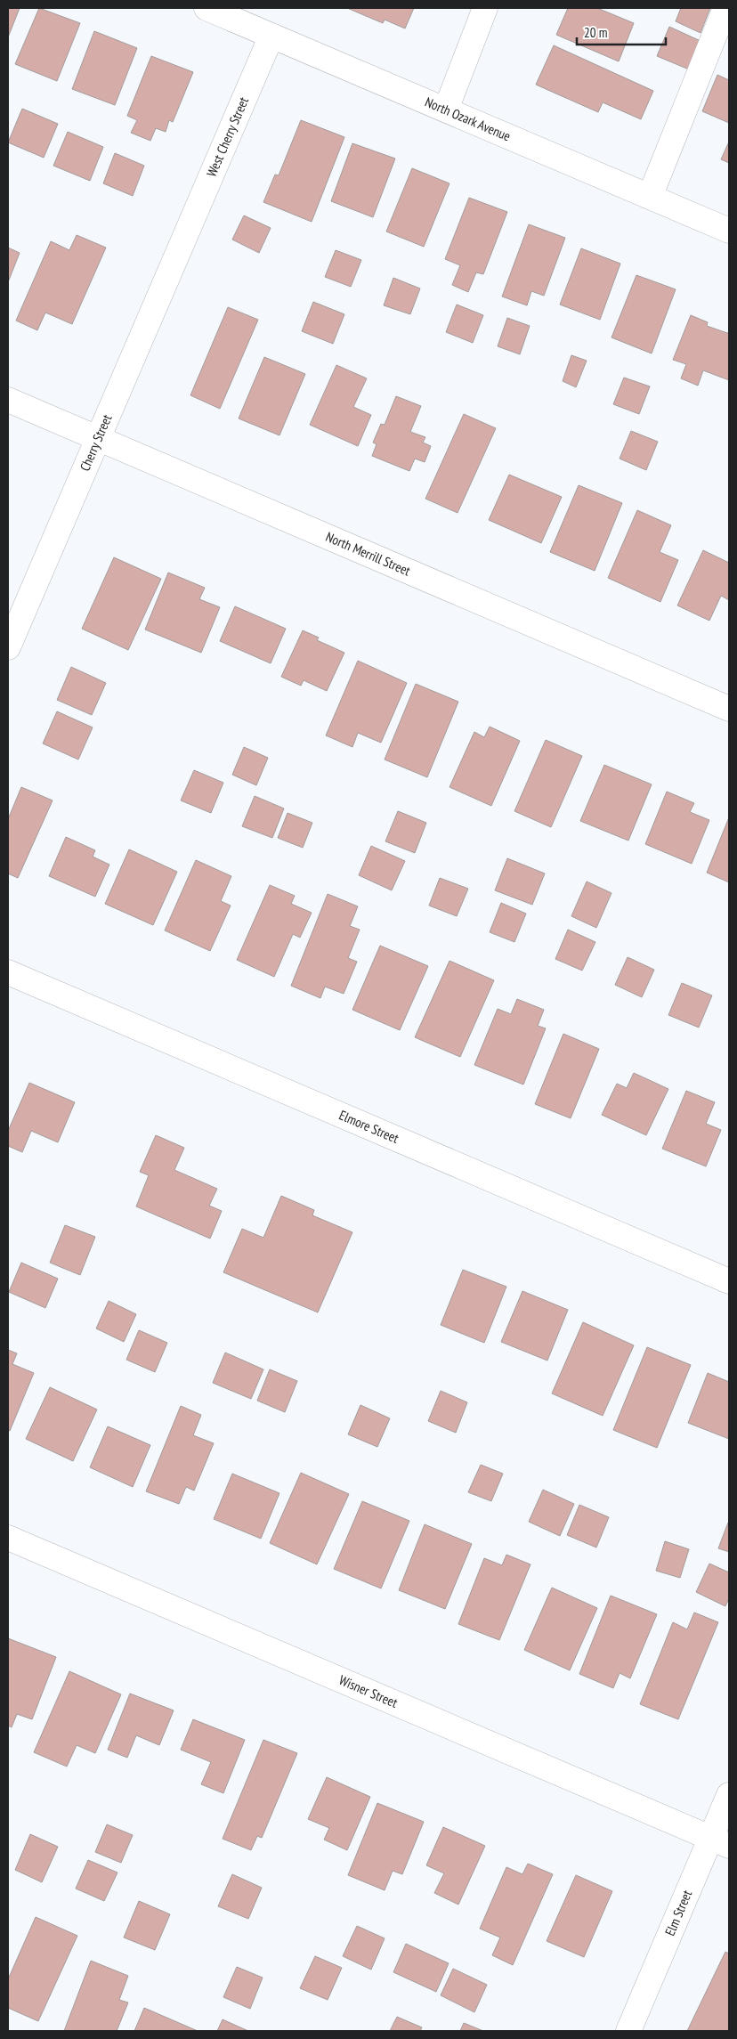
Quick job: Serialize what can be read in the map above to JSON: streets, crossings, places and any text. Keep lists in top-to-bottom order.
{
  "streets": {
    "street": [
      "North Ozark Avenue",
      "West Cherry Street",
      "Cherry Street",
      "North Merrill Street",
      "Elmore Street",
      "Wisner Street",
      "Elm Street"
    ]
  },
  "crossings": [
    ["North Ozark Avenue", "West Cherry Street"],
    ["West Cherry Street", "Cherry Street"],
    ["Cherry Street", "North Merrill Street"],
    ["Wisner Street", "Elm Street"]
  ],
  "scale_bar": "20 m"
}
